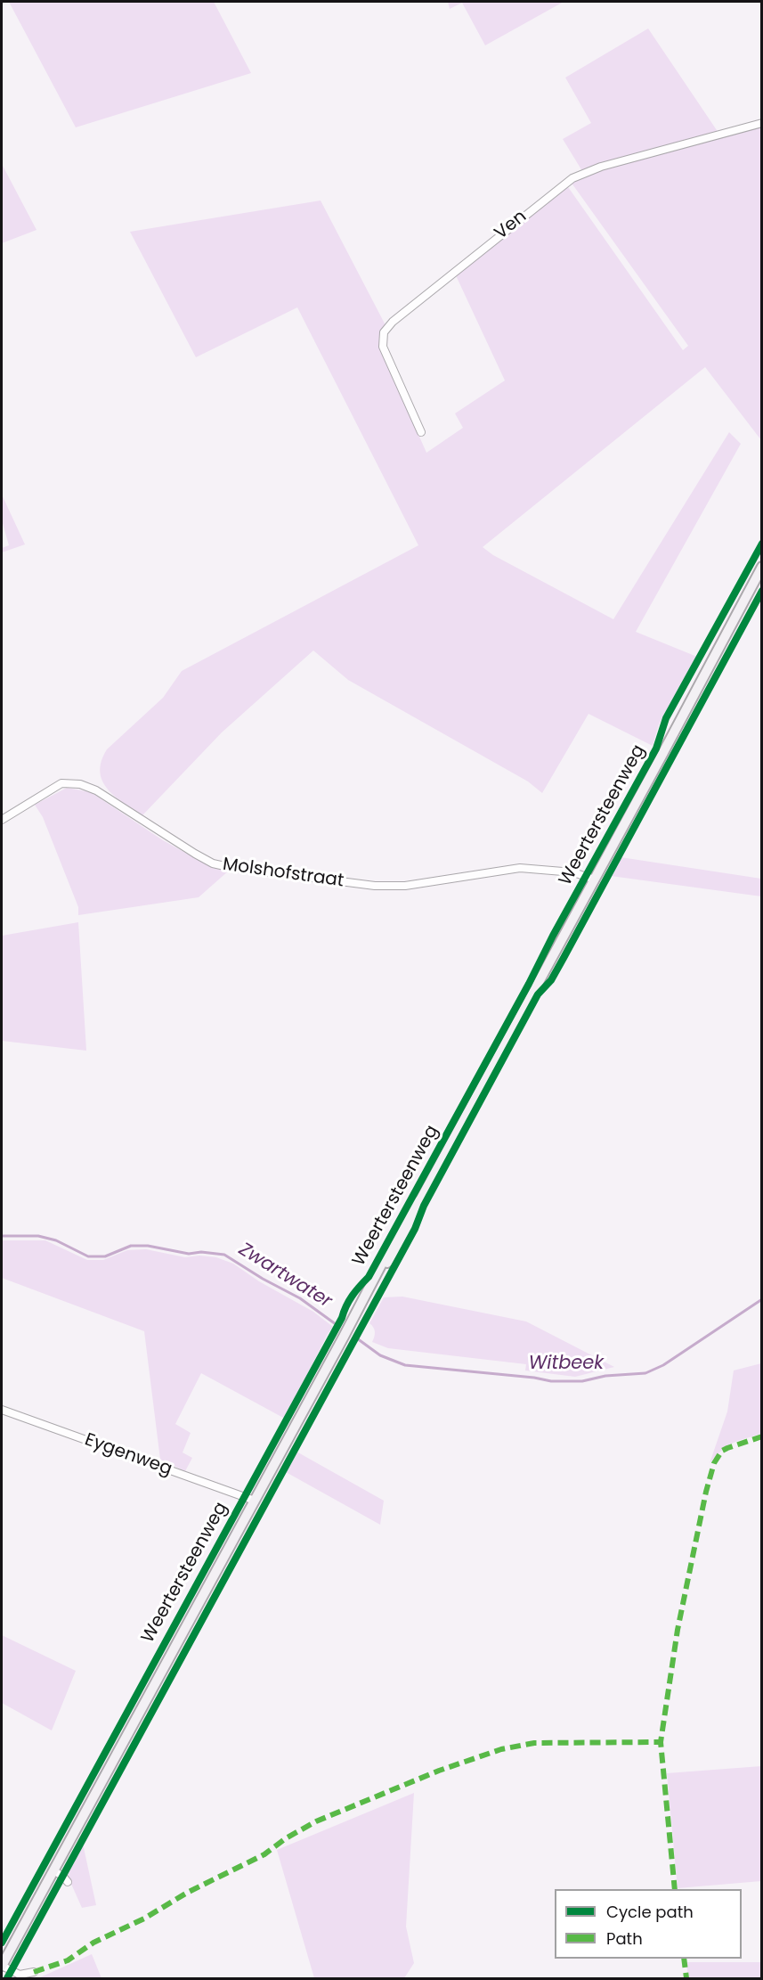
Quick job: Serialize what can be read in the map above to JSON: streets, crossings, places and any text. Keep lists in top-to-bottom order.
{
  "streets": {
    "main road": ["Weertersteenweg"],
    "street": ["Ven", "Molshofstraat", "Eygenweg"]
  },
  "crossings": [
    ["Weertersteenweg", "Molshofstraat"],
    ["Weertersteenweg", "Eygenweg"]
  ],
  "water": ["Zwartwater", "Witbeek"],
  "legend": ["Cycle path", "Path"]
}
